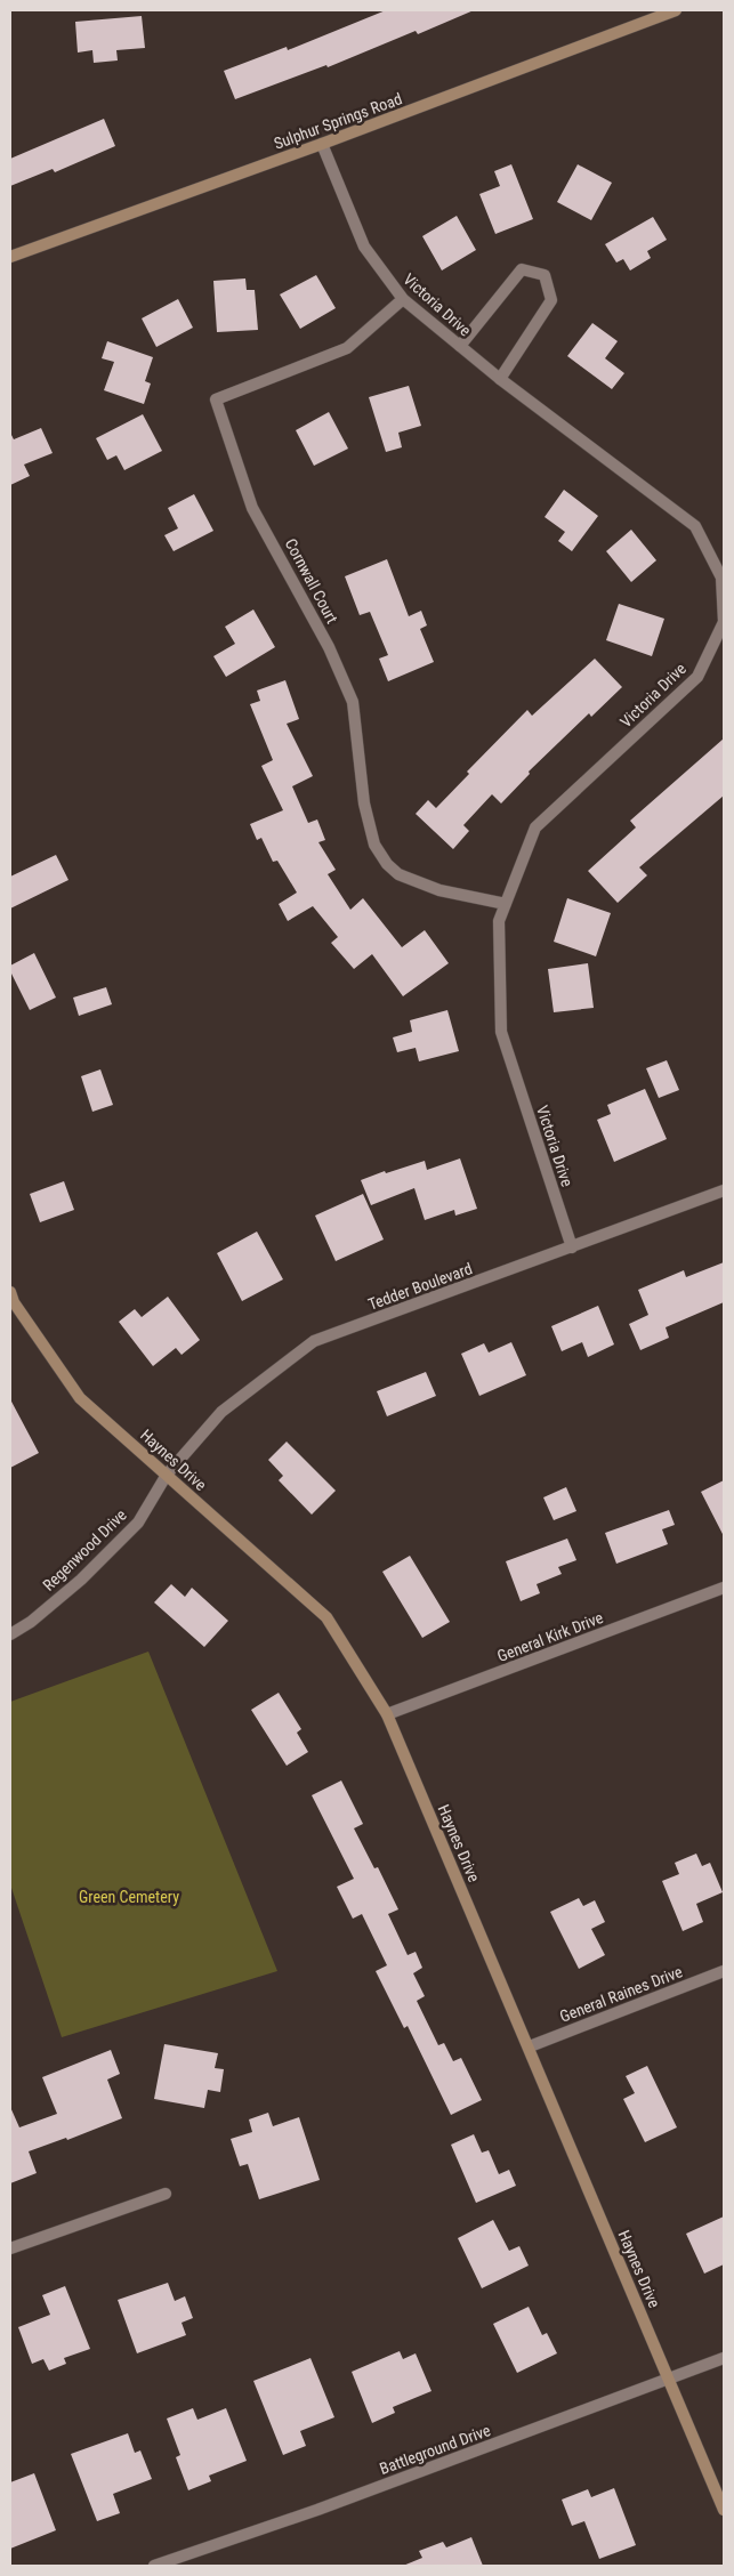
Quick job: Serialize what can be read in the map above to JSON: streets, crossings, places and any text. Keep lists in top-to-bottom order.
{
  "streets": {
    "street": [
      "Sulphur Springs Road",
      "Victoria Drive",
      "Cornwall Court",
      "Tedder Boulevard",
      "Haynes Drive",
      "Regenwood Drive",
      "General Kirk Drive",
      "General Raines Drive",
      "Battleground Drive"
    ]
  },
  "crossings": [
    ["Sulphur Springs Road", "Victoria Drive"],
    ["Victoria Drive", "Cornwall Court"],
    ["Victoria Drive", "Tedder Boulevard"],
    ["Tedder Boulevard", "Haynes Drive"],
    ["Tedder Boulevard", "Regenwood Drive"],
    ["Haynes Drive", "Regenwood Drive"],
    ["Haynes Drive", "General Kirk Drive"],
    ["Haynes Drive", "General Raines Drive"],
    ["Haynes Drive", "Battleground Drive"]
  ],
  "parks": ["Green Cemetery"]
}
